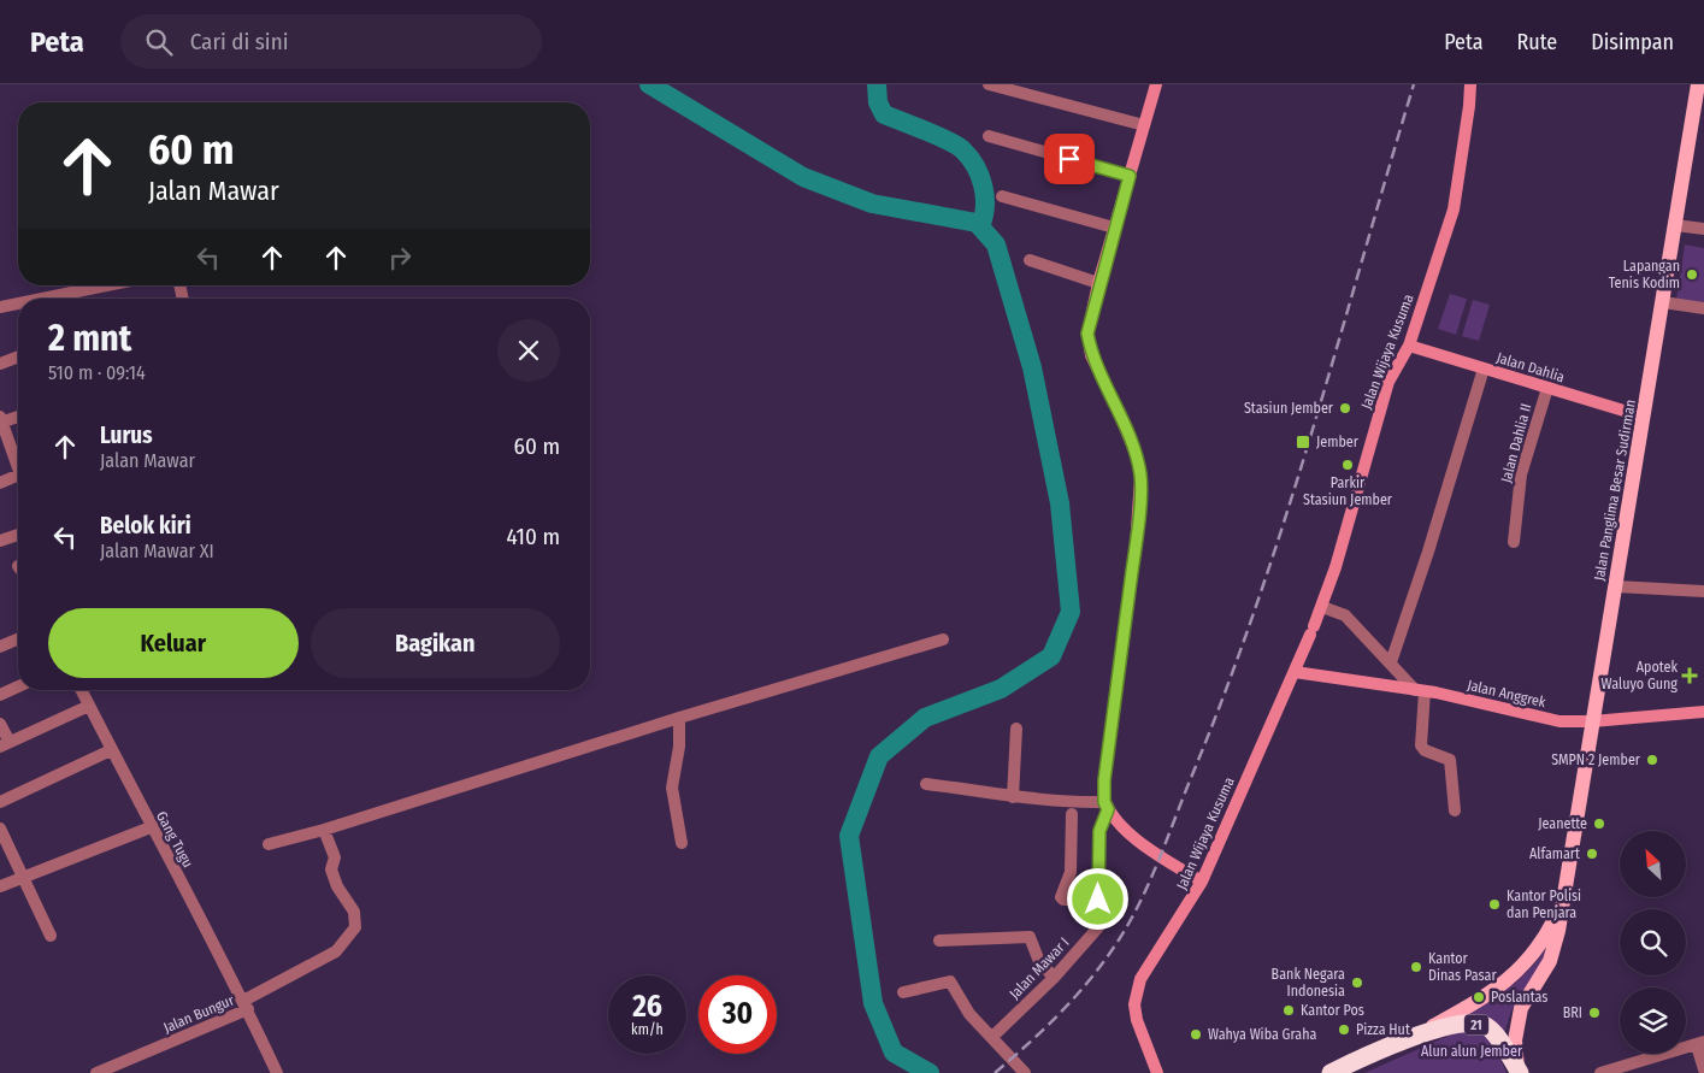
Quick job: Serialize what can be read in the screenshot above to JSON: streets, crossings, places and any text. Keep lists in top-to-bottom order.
{
  "streets": {
    "highway": ["21"],
    "main road": ["Jalan Panglima Besar Sudirman"],
    "street": [
      "Jalan Wijaya Kusuma",
      "Jalan Dahlia",
      "Jalan Dahlia II",
      "Jalan Anggrek",
      "Gang Tugu",
      "Jalan Mawar I",
      "Jalan Bungur"
    ]
  },
  "crossings": [
    ["Jalan Wijaya Kusuma", "Jalan Dahlia"],
    ["Jalan Wijaya Kusuma", "Jalan Anggrek"],
    ["Jalan Dahlia", "Jalan Dahlia II"],
    ["Jalan Dahlia", "Jalan Panglima Besar Sudirman"],
    ["Jalan Panglima Besar Sudirman", "Jalan Anggrek"],
    ["Jalan Panglima Besar Sudirman", "21"],
    ["Gang Tugu", "Jalan Bungur"]
  ],
  "parks": ["Alun alun Jember"],
  "places": {
    "other": [
      "Lapangan Tenis Kodim",
      "Stasiun Jember",
      "Parkir Stasiun Jember",
      "SMPN 2 Jember",
      "Jeanette",
      "Alfamart",
      "Kantor Polisi dan Penjara",
      "Kantor Dinas Pasar",
      "Bank Negara Indonesia",
      "Poslantas",
      "Kantor Pos",
      "BRI",
      "Pizza Hut",
      "Wahya Wiba Graha"
    ],
    "transit": ["Jember"],
    "health": ["Apotek Waluyo Gung"]
  },
  "north": "top left",
  "page": {
    "header": "Peta",
    "search": "Cari di sini",
    "nav": ["Peta", "Rute", "Disimpan"],
    "turn": ["60 m", "Jalan Mawar"],
    "heading": ["2 mnt", "510 m · 09:14"],
    "list": [
      {
        "name": "Lurus",
        "note": "Jalan Mawar",
        "value": "60 m"
      },
      {
        "name": "Belok kiri",
        "note": "Jalan Mawar XI",
        "value": "410 m"
      }
    ],
    "buttons": ["Keluar", "Bagikan"],
    "speed": "26 km/h",
    "limit": "30"
  }
}
